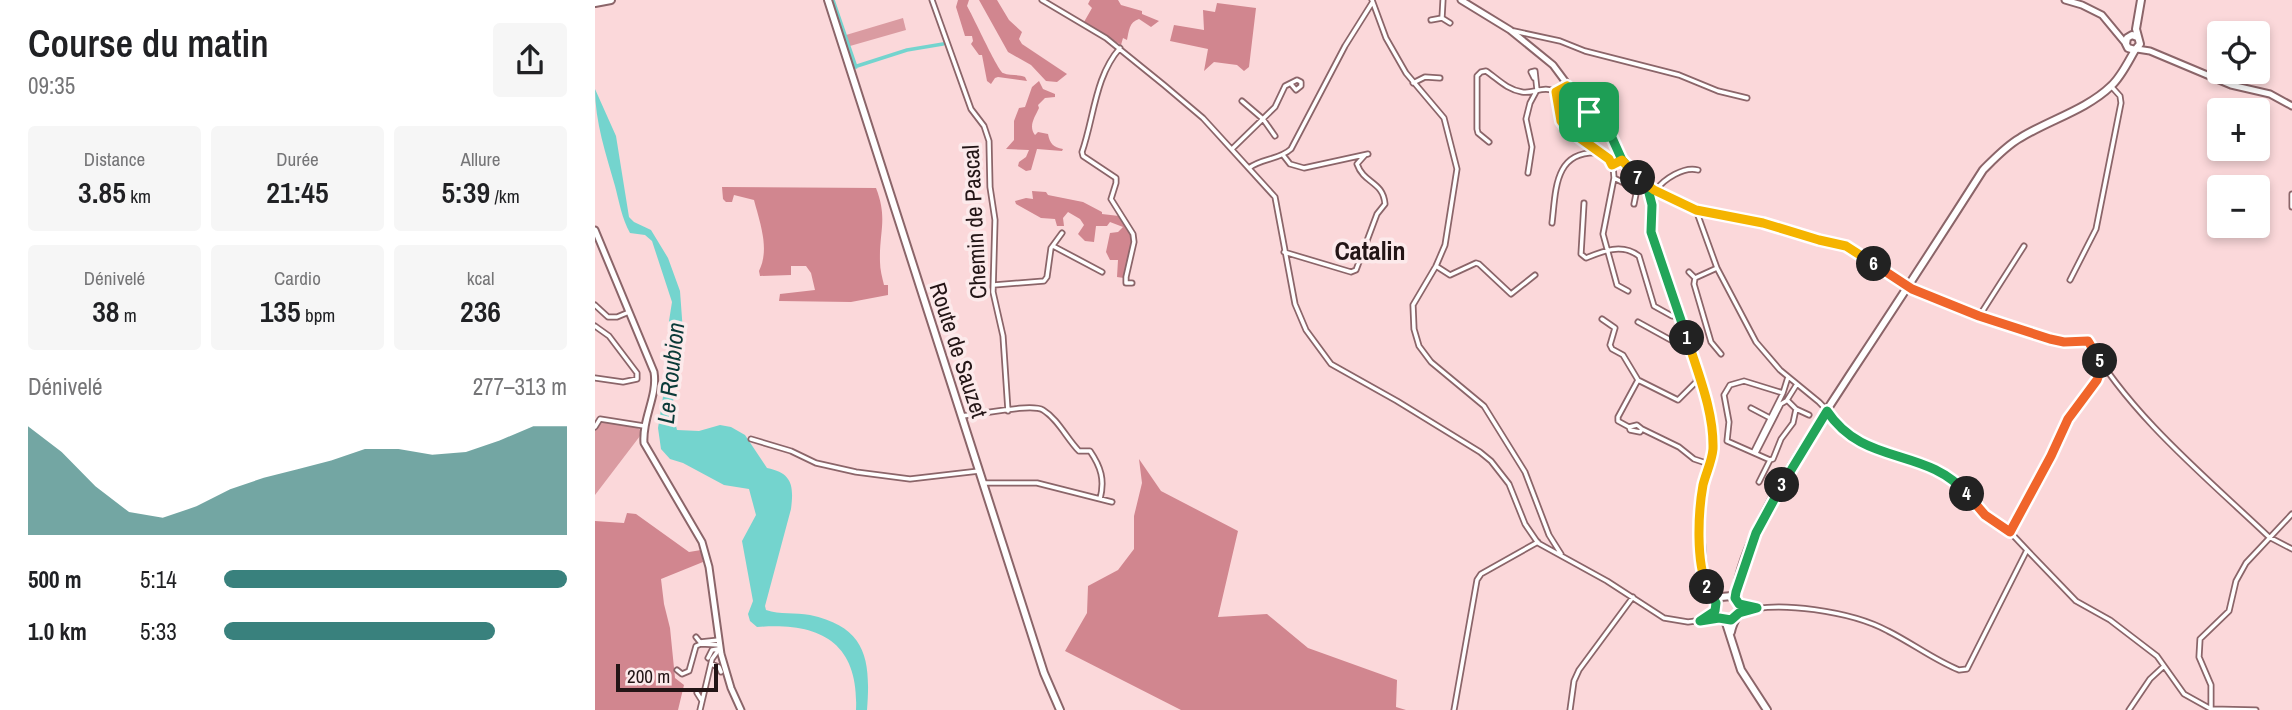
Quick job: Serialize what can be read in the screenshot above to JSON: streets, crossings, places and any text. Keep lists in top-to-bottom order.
{
  "streets": {
    "main road": ["Route de Sauzet"],
    "street": ["Chemin de Pascal"]
  },
  "districts": ["Catalin"],
  "water": ["Le Roubion"],
  "scale_bar": "200 m",
  "page": {
    "heading": ["Course du matin", "09:35"],
    "map_buttons": ["+", "−"],
    "stats": [
      ["Distance", "3.85 km"],
      ["Durée", "21:45"],
      ["Allure", "5:39 /km"],
      ["Dénivelé", "38 m"],
      ["Cardio", "135 bpm"],
      ["kcal", "236"]
    ],
    "pins": [
      "7",
      "6",
      "1",
      "5",
      "3",
      "4",
      "2"
    ],
    "chart": ["Dénivelé", "277–313 m"],
    "list": [
      {
        "name": "500 m",
        "note": "5:14"
      },
      {
        "name": "1.0 km",
        "note": "5:33"
      }
    ],
    "scale": "200 m"
  }
}
